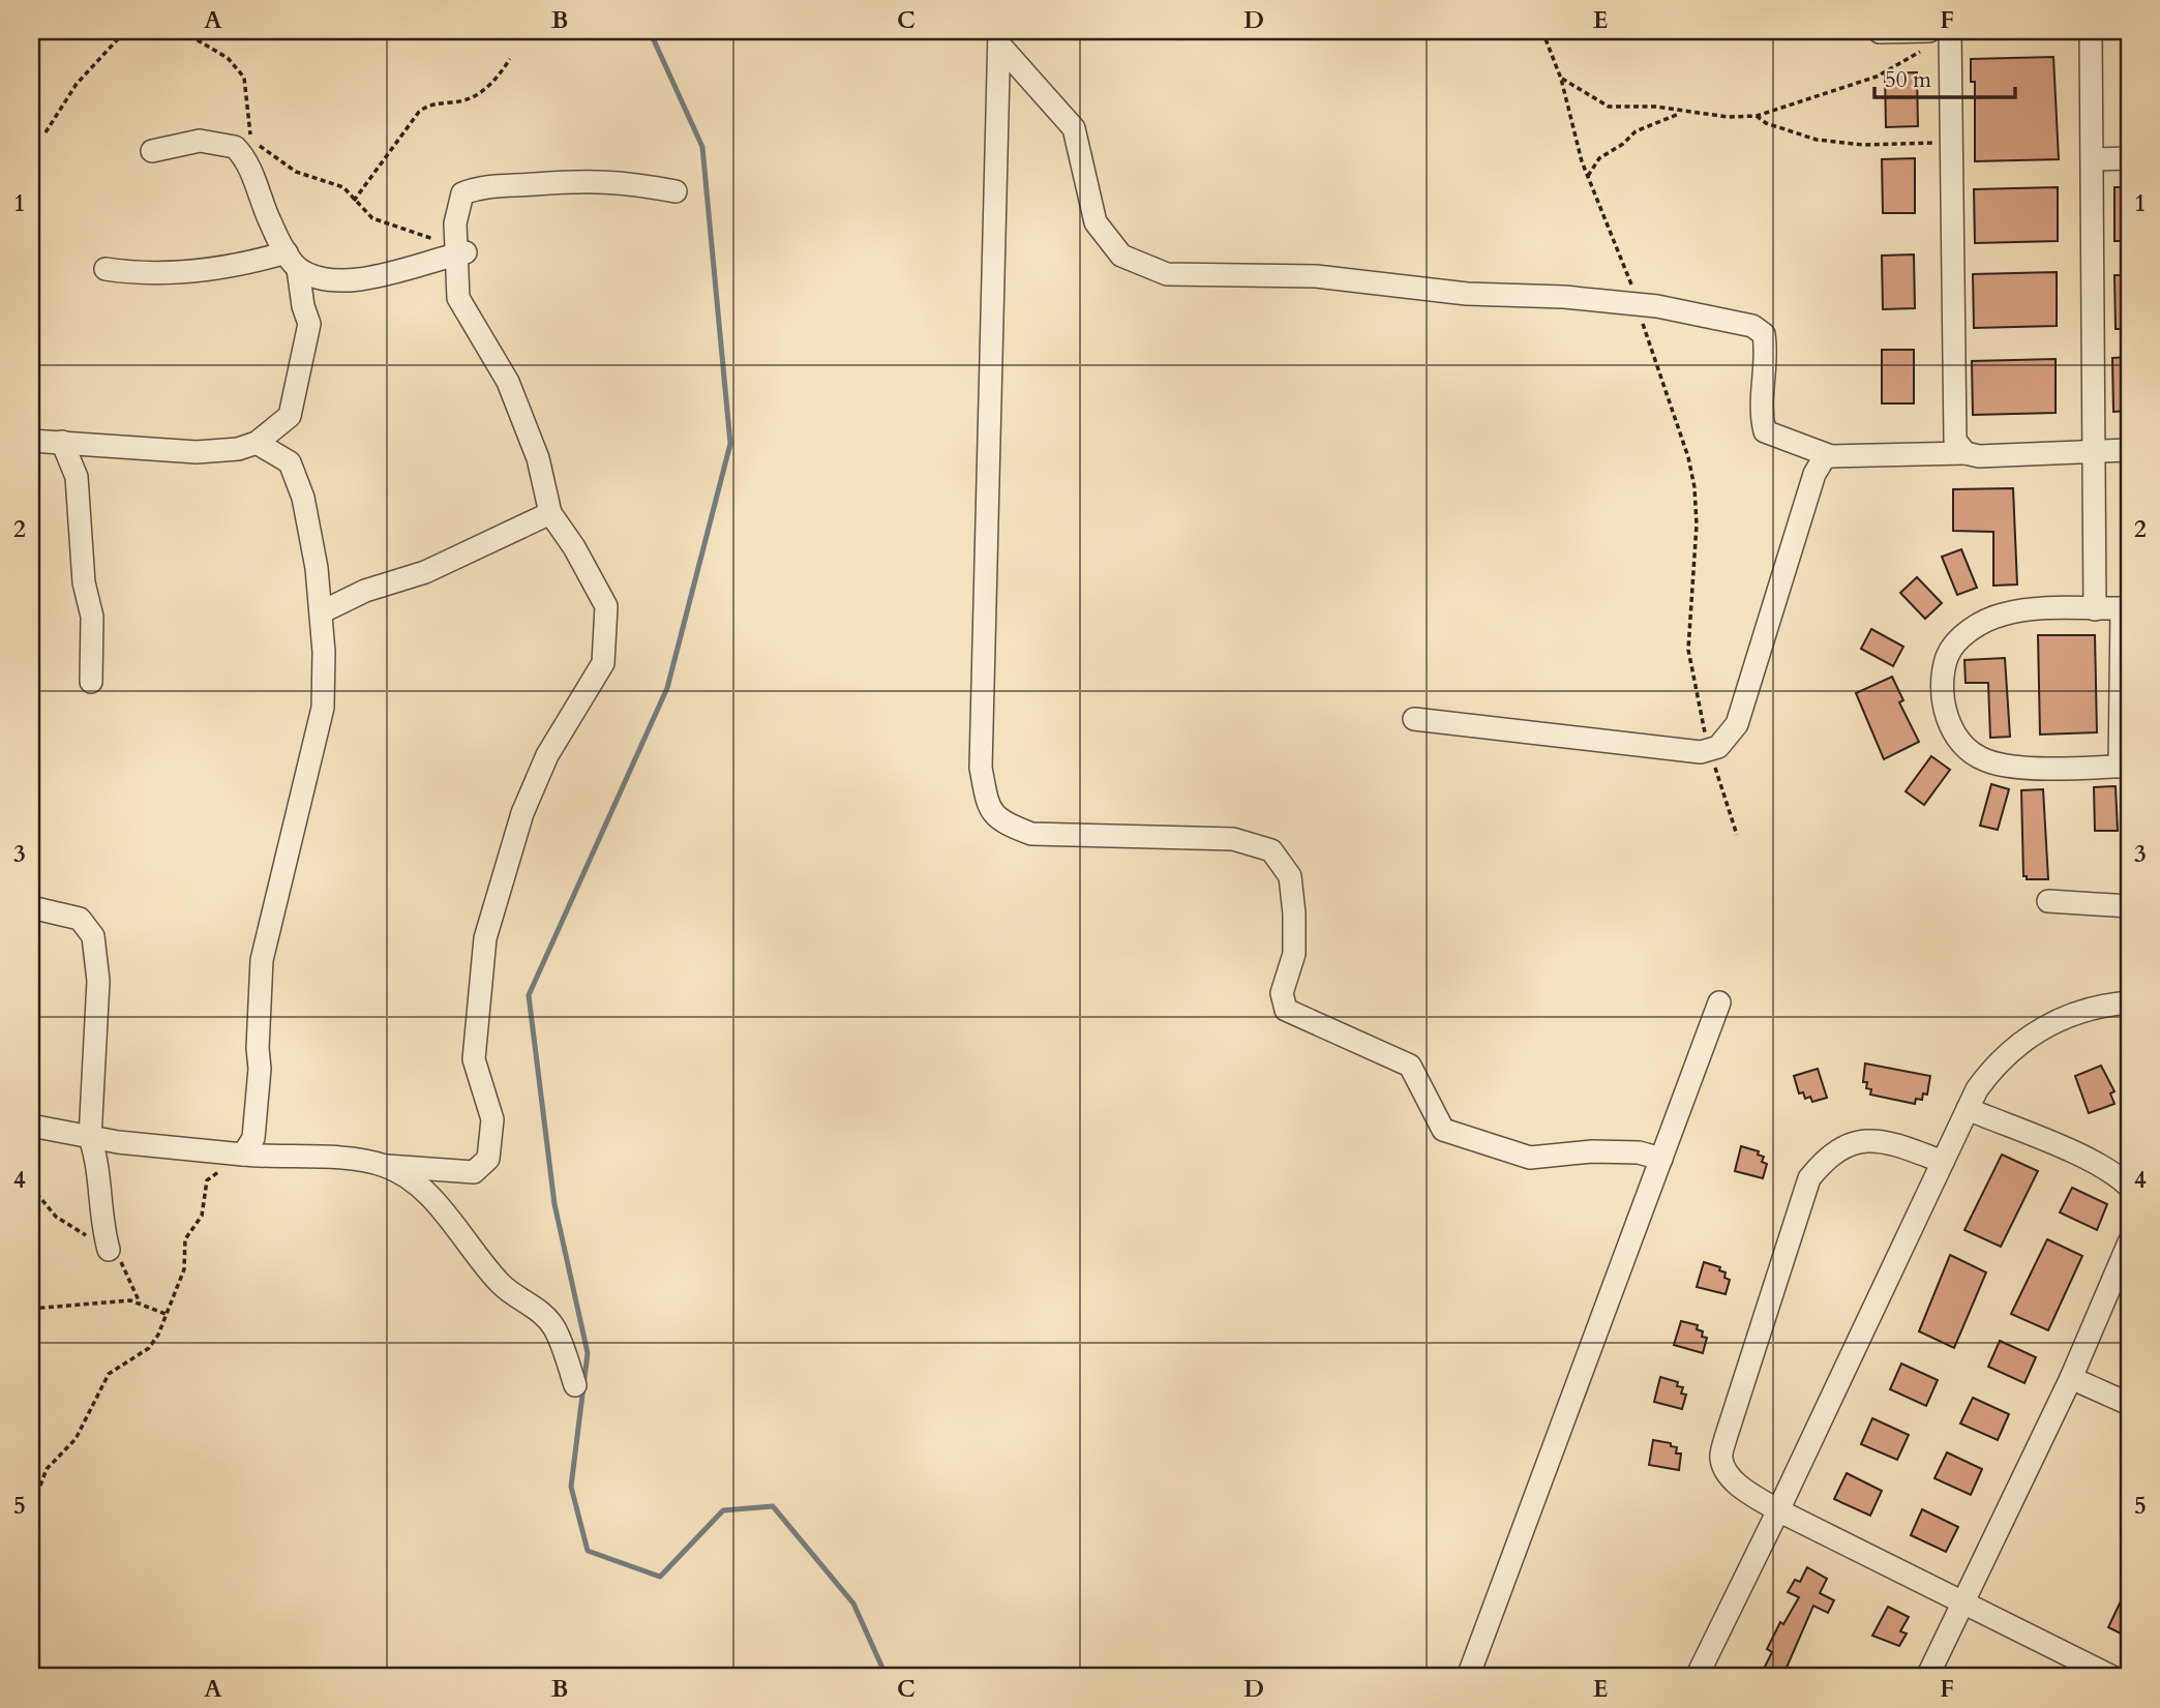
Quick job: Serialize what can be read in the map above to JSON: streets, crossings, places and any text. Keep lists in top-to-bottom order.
{
  "scale_bar": "50 m",
  "grid": {
    "columns": [
      "A",
      "B",
      "C",
      "D",
      "E",
      "F"
    ],
    "rows": [
      "1",
      "2",
      "3",
      "4",
      "5"
    ]
  }
}
